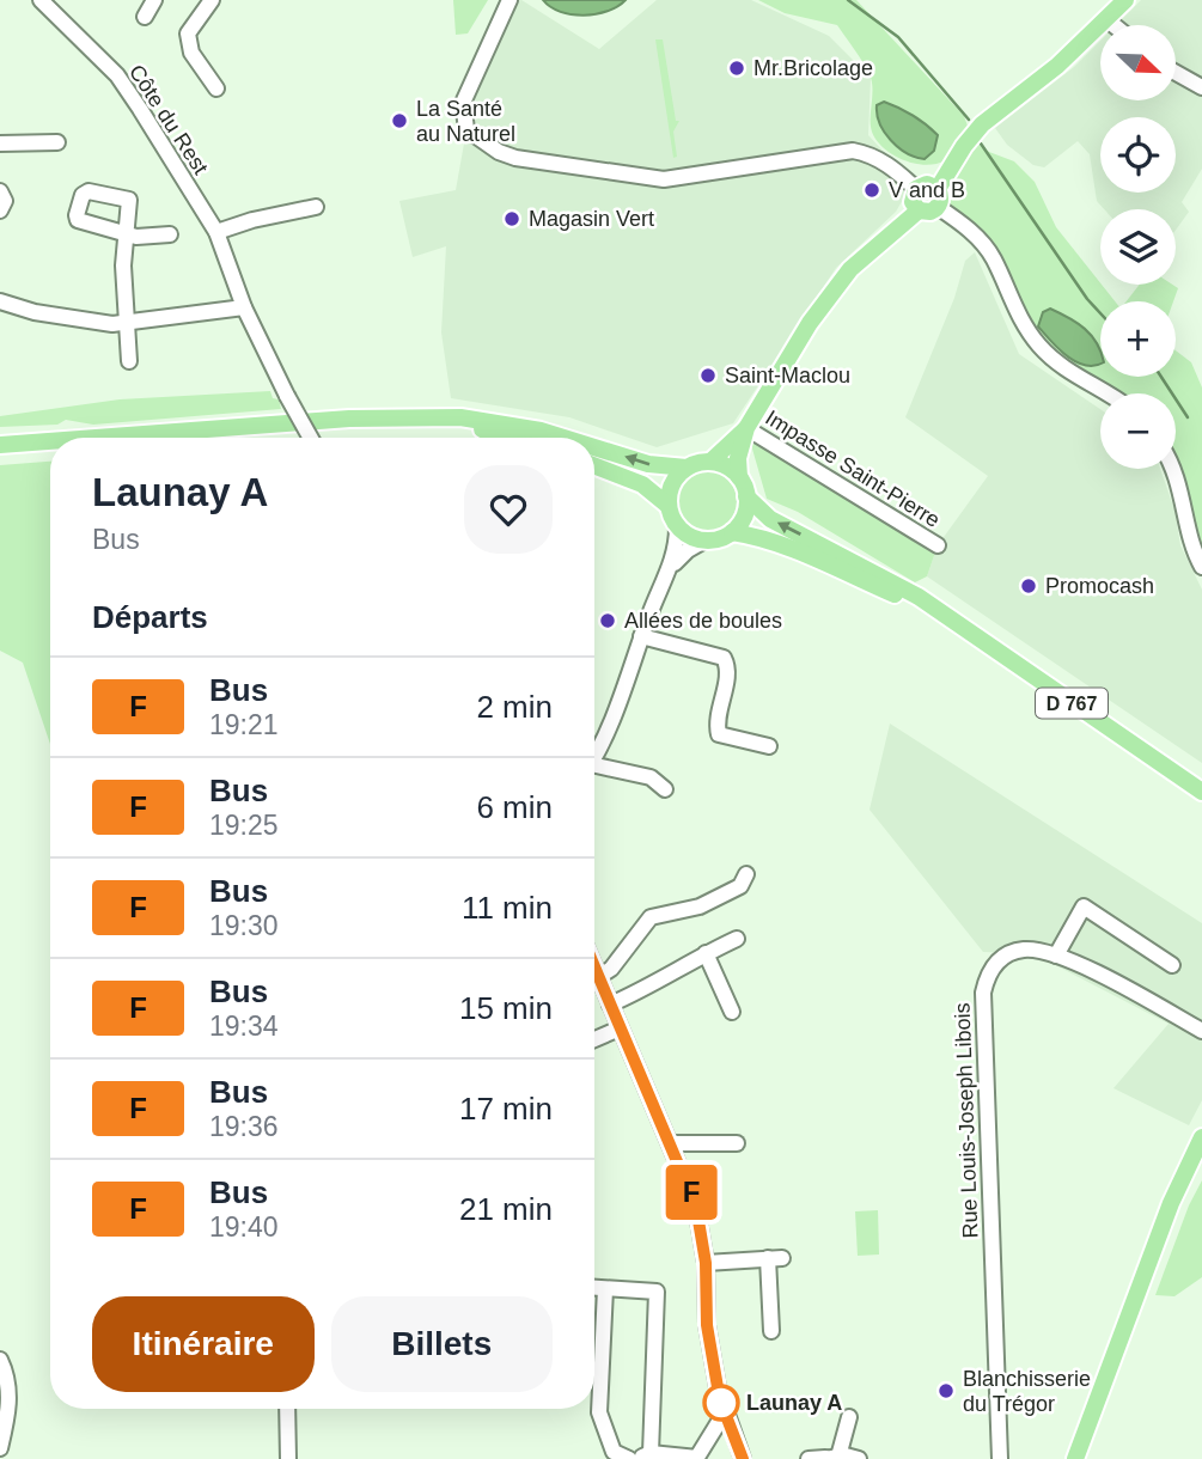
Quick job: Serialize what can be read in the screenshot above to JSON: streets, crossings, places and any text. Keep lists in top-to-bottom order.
{
  "streets": {
    "main road": ["D 767"],
    "street": ["Côte du Rest", "Impasse Saint-Pierre", "Rue Louis-Joseph Libois"]
  },
  "places": [
    "Mr.Bricolage",
    "La Santé au Naturel",
    "V and B",
    "Magasin Vert",
    "Saint-Maclou",
    "Promocash",
    "Allées de boules",
    "Blanchisserie du Trégor",
    "Launay A"
  ],
  "lines": ["bus line F"],
  "north": "bottom right",
  "page": {
    "on_map": "F",
    "map_buttons": ["+", "−"],
    "heading": [
      ["Launay A", "Bus"],
      "Départs"
    ],
    "list": [
      {
        "mark": "F",
        "name": "Bus",
        "note": "19:21",
        "value": "2 min"
      },
      {
        "mark": "F",
        "name": "Bus",
        "note": "19:25",
        "value": "6 min"
      },
      {
        "mark": "F",
        "name": "Bus",
        "note": "19:30",
        "value": "11 min"
      },
      {
        "mark": "F",
        "name": "Bus",
        "note": "19:34",
        "value": "15 min"
      },
      {
        "mark": "F",
        "name": "Bus",
        "note": "19:36",
        "value": "17 min"
      },
      {
        "mark": "F",
        "name": "Bus",
        "note": "19:40",
        "value": "21 min"
      }
    ],
    "buttons": ["Itinéraire", "Billets"]
  }
}
